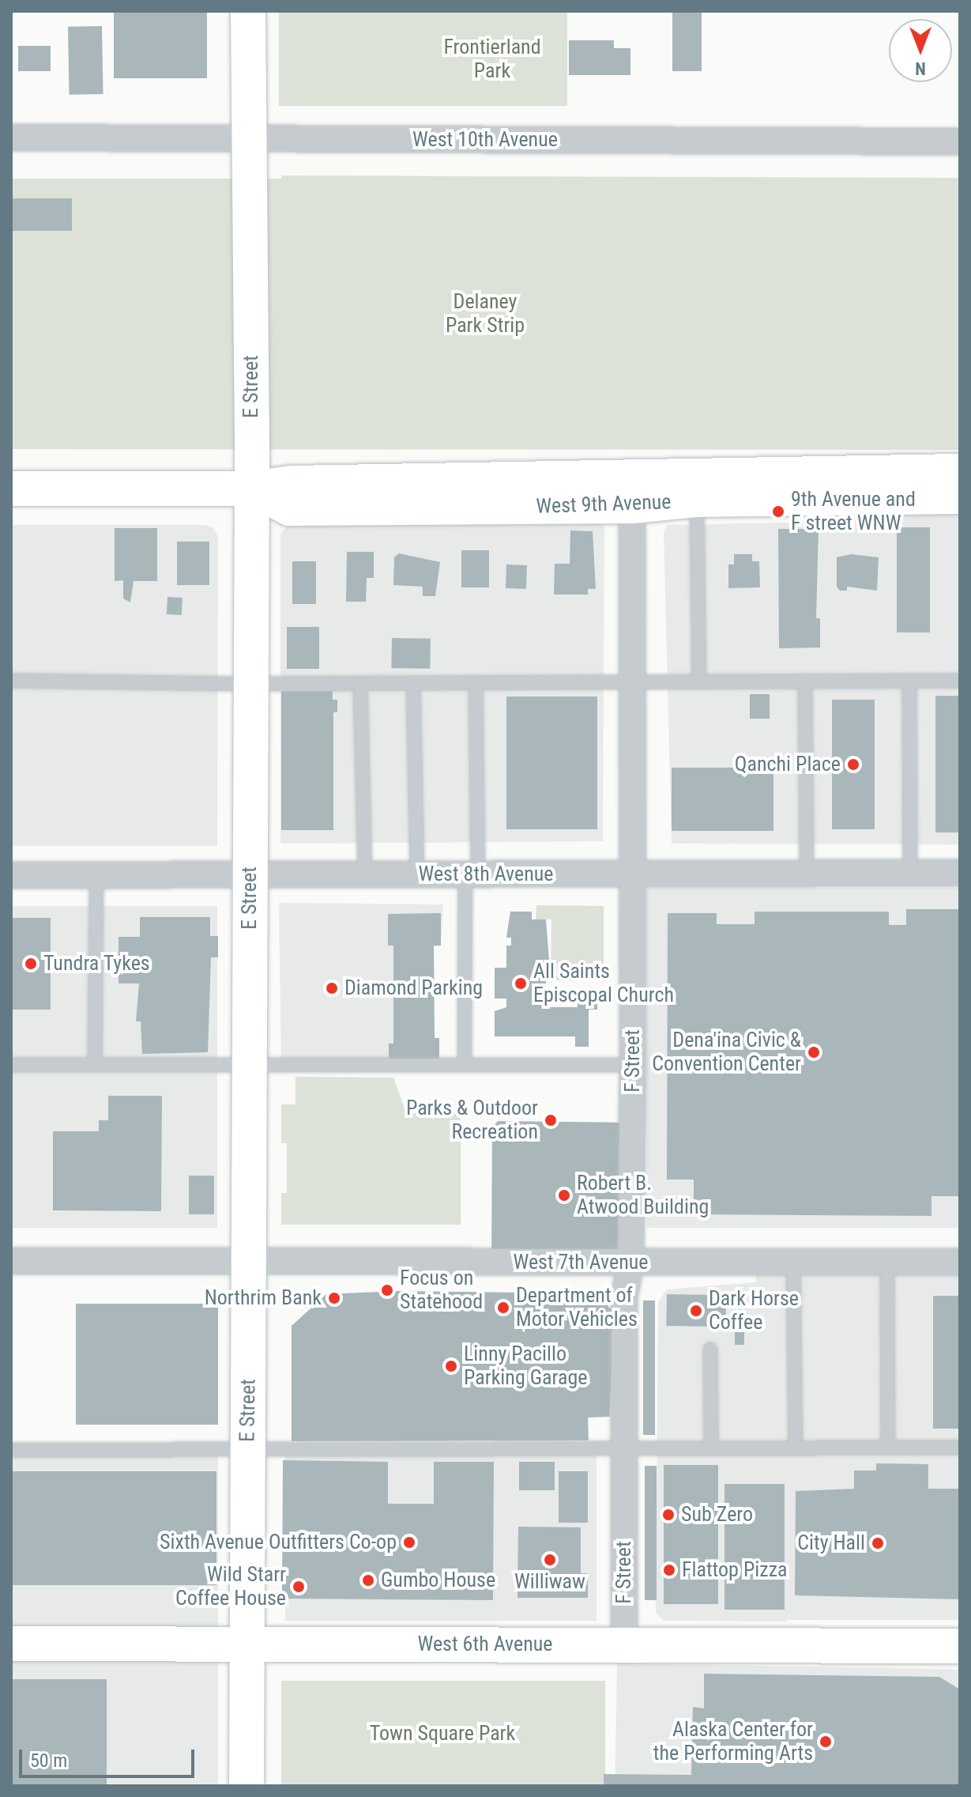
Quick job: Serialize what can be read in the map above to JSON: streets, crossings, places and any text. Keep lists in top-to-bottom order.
{
  "streets": {
    "street": [
      "West 10th Avenue",
      "E Street",
      "West 9th Avenue",
      "West 8th Avenue",
      "F Street",
      "West 7th Avenue",
      "West 6th Avenue"
    ]
  },
  "crossings": [
    ["West 10th Avenue", "E Street"],
    ["E Street", "West 9th Avenue"],
    ["E Street", "West 8th Avenue"],
    ["E Street", "West 7th Avenue"],
    ["E Street", "West 6th Avenue"],
    ["West 9th Avenue", "F Street"],
    ["West 8th Avenue", "F Street"],
    ["F Street", "West 7th Avenue"],
    ["F Street", "West 6th Avenue"]
  ],
  "parks": ["Frontierland Park", "Delaney Park Strip", "Town Square Park"],
  "places": [
    "9th Avenue and F street WNW",
    "Qanchi Place",
    "Tundra Tykes",
    "All Saints Episcopal Church",
    "Diamond Parking",
    "Dena'ina Civic & Convention Center",
    "Parks & Outdoor Recreation",
    "Robert B. Atwood Building",
    "Focus on Statehood",
    "Northrim Bank",
    "Department of Motor Vehicles",
    "Dark Horse Coffee",
    "Linny Pacillo Parking Garage",
    "Sub Zero",
    "Sixth Avenue Outfitters Co-op",
    "City Hall",
    "Williwaw",
    "Flattop Pizza",
    "Gumbo House",
    "Wild Starr Coffee House",
    "Alaska Center for the Performing Arts"
  ],
  "scale_bar": "50 m",
  "north": "bottom"
}
